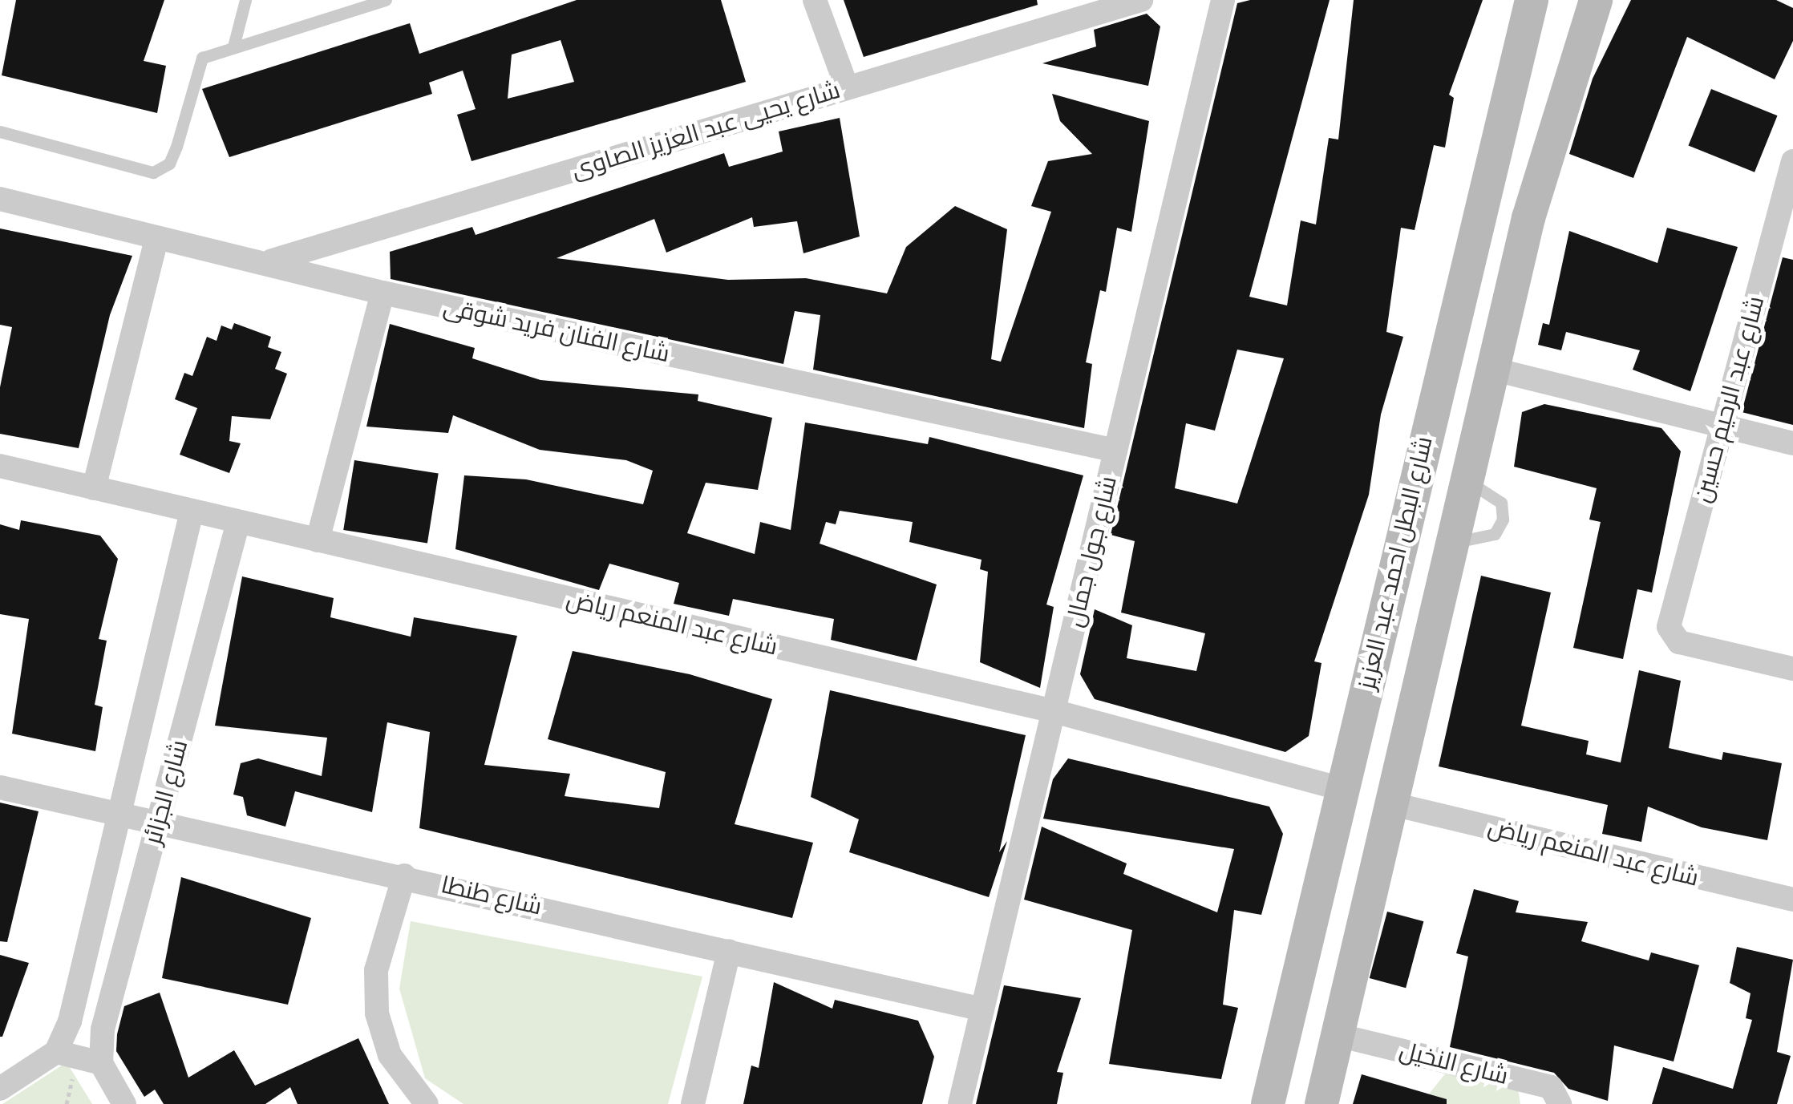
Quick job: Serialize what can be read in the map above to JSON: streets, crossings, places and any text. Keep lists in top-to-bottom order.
{
  "streets": {
    "main road": ["شارع البطل احمد عبد العزيز"],
    "street": [
      "شارع يحيى عبد العزيز الصاوى",
      "شارع الفنان فريد شوقى",
      "شارع عبد الرحيم حسين",
      "شارع جول جمال",
      "شارع عبد المنعم رياض",
      "شارع الجزائر",
      "شارع طنطا",
      "شارع النخيل"
    ]
  },
  "crossings": [
    ["شارع يحيى عبد العزيز الصاوى", "شارع الفنان فريد شوقى"],
    ["شارع الفنان فريد شوقى", "شارع جول جمال"],
    ["شارع جول جمال", "شارع عبد المنعم رياض"],
    ["شارع جول جمال", "شارع طنطا"],
    ["شارع البطل احمد عبد العزيز", "شارع عبد المنعم رياض"],
    ["شارع عبد المنعم رياض", "شارع الجزائر"],
    ["شارع الجزائر", "شارع طنطا"]
  ]
}
